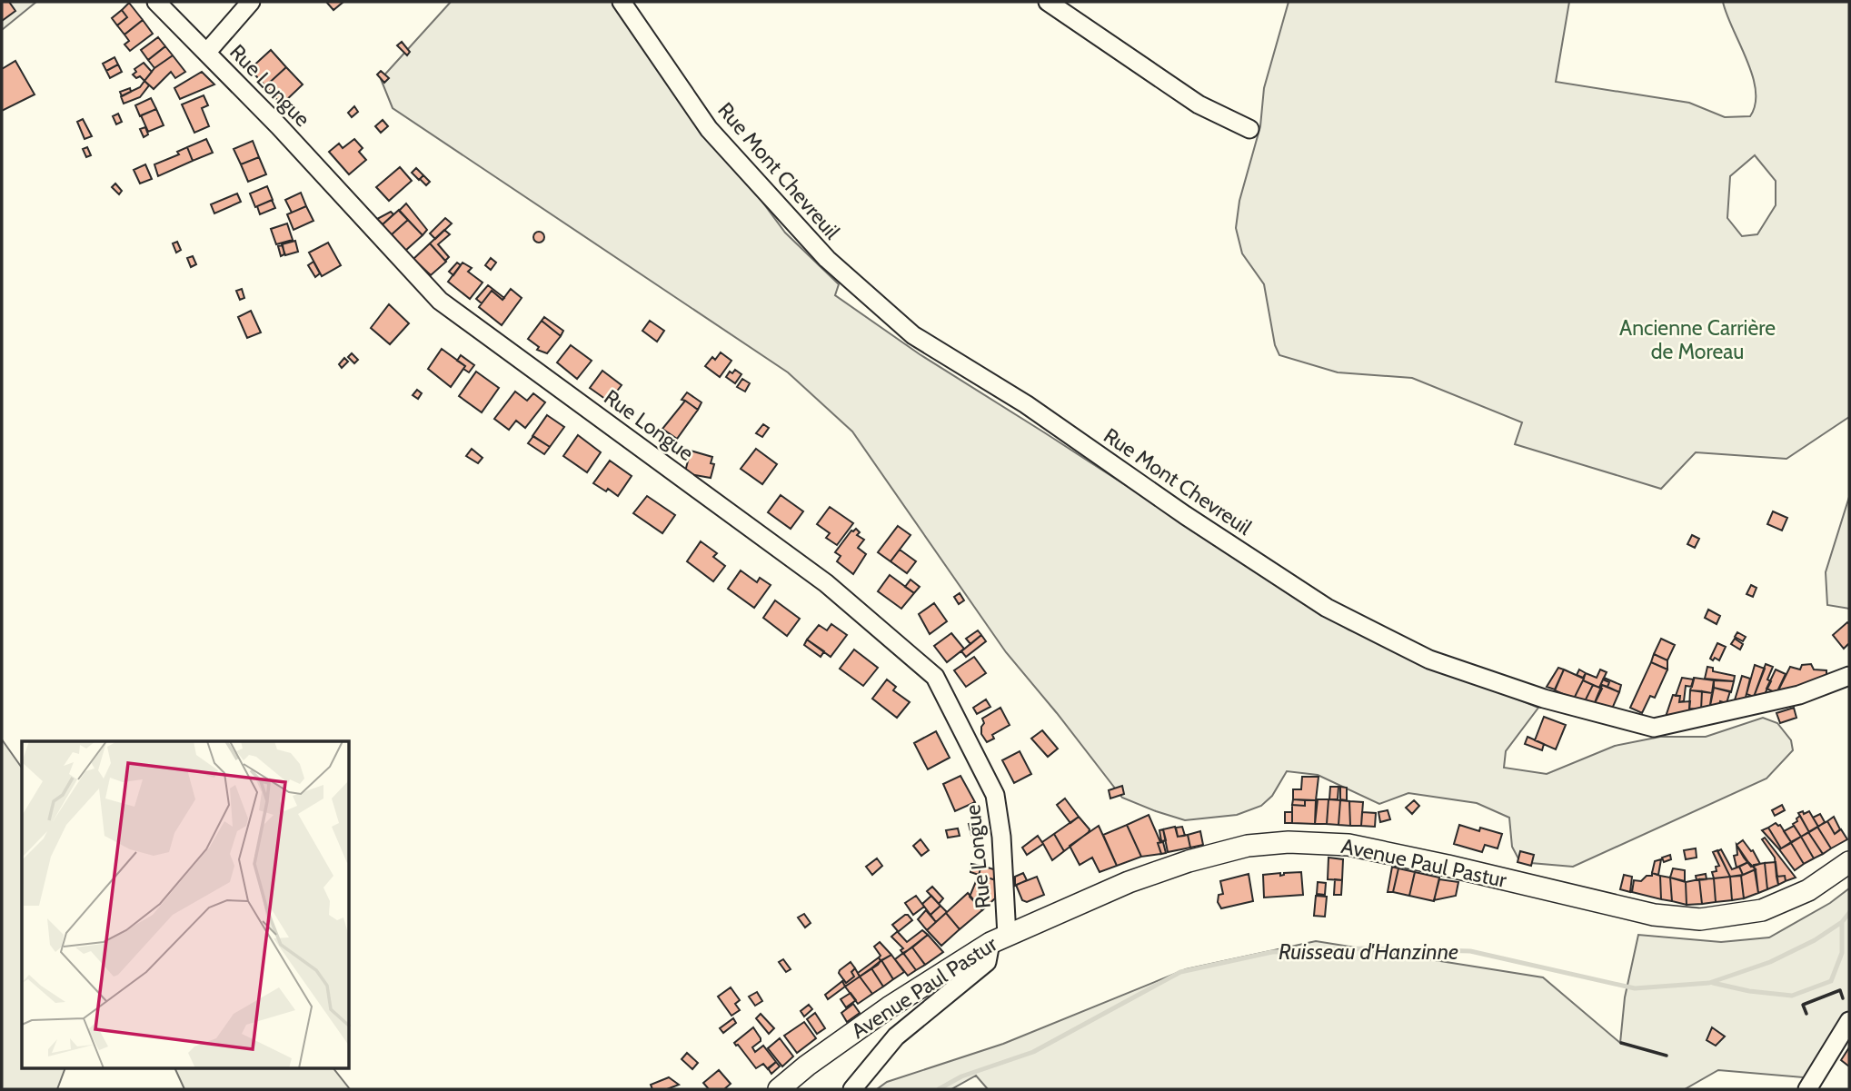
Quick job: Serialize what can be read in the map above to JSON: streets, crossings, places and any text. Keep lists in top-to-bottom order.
{
  "streets": {
    "main road": ["Avenue Paul Pastur"],
    "street": ["Rue Longue", "Rue Mont Chevreuil"]
  },
  "crossings": [
    ["Rue Longue", "Avenue Paul Pastur"]
  ],
  "water": ["Ruisseau d'Hanzinne"],
  "parks": ["Ancienne Carrière de Moreau"]
}
